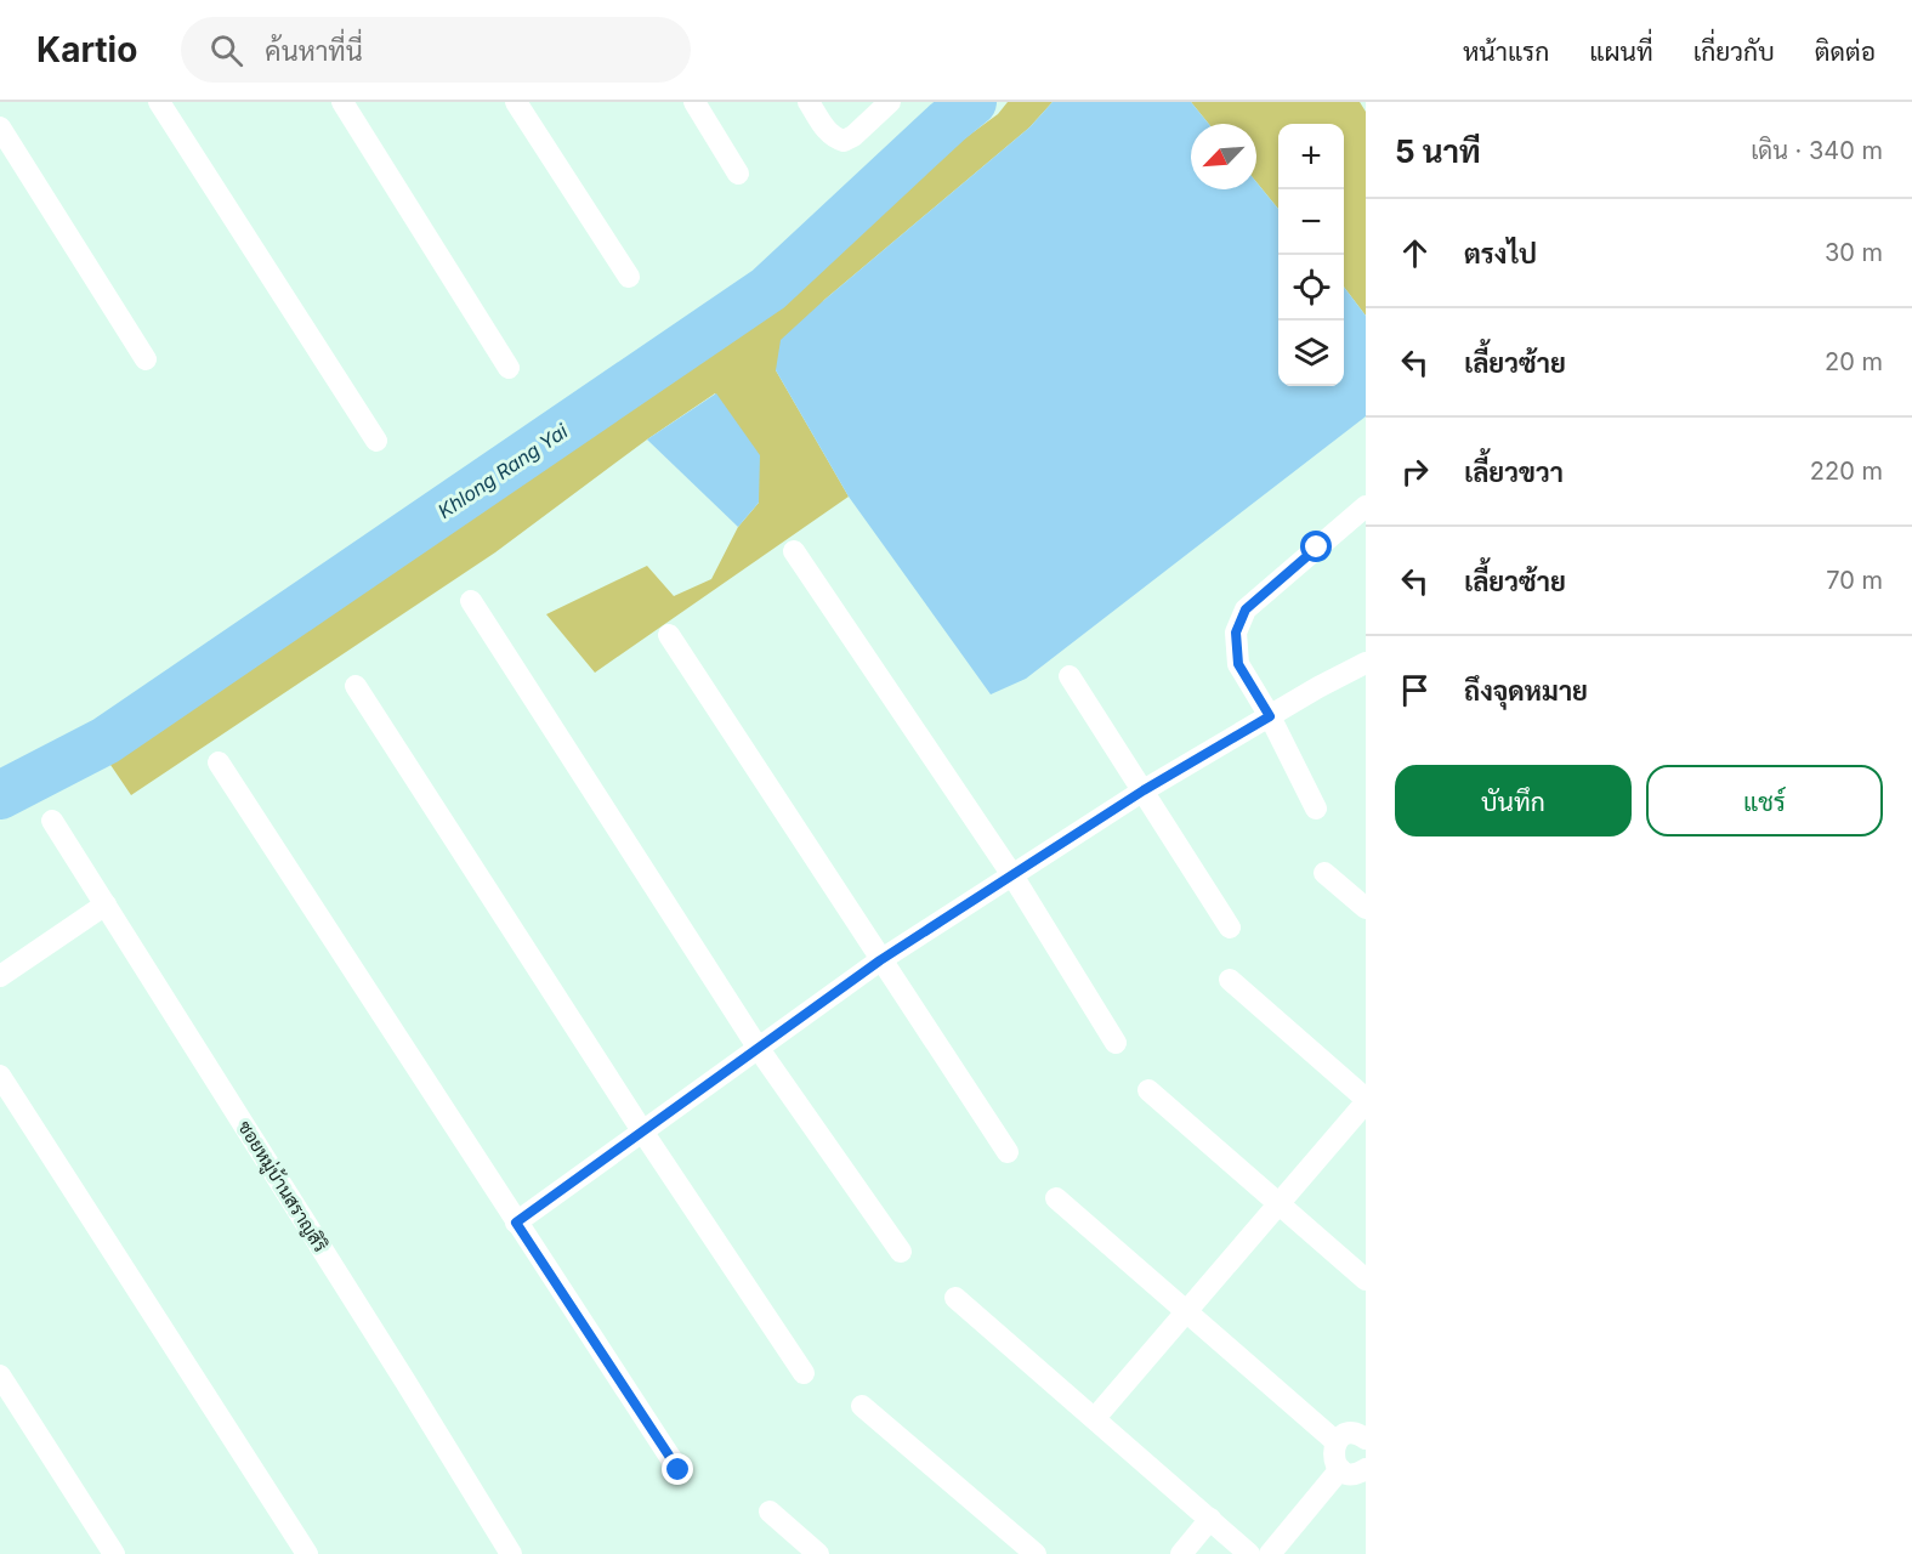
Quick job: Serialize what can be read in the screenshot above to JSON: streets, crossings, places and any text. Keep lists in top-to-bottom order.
{
  "streets": {
    "street": ["ซอยหมู่บ้านสราญสิริ"]
  },
  "water": ["Khlong Rang Yai"],
  "north": "bottom left",
  "page": {
    "header": "Kartio",
    "search": "ค้นหาที่นี่",
    "nav": [
      "หน้าแรก",
      "แผนที่",
      "เกี่ยวกับ",
      "ติดต่อ"
    ],
    "heading": ["5 นาที", "เดิน · 340 m"],
    "map_buttons": ["+", "−"],
    "list": [
      ["ตรงไป", "30 m"],
      ["เลี้ยวซ้าย", "20 m"],
      ["เลี้ยวขวา", "220 m"],
      ["เลี้ยวซ้าย", "70 m"],
      "ถึงจุดหมาย"
    ],
    "buttons": ["บันทึก", "แชร์"]
  }
}
